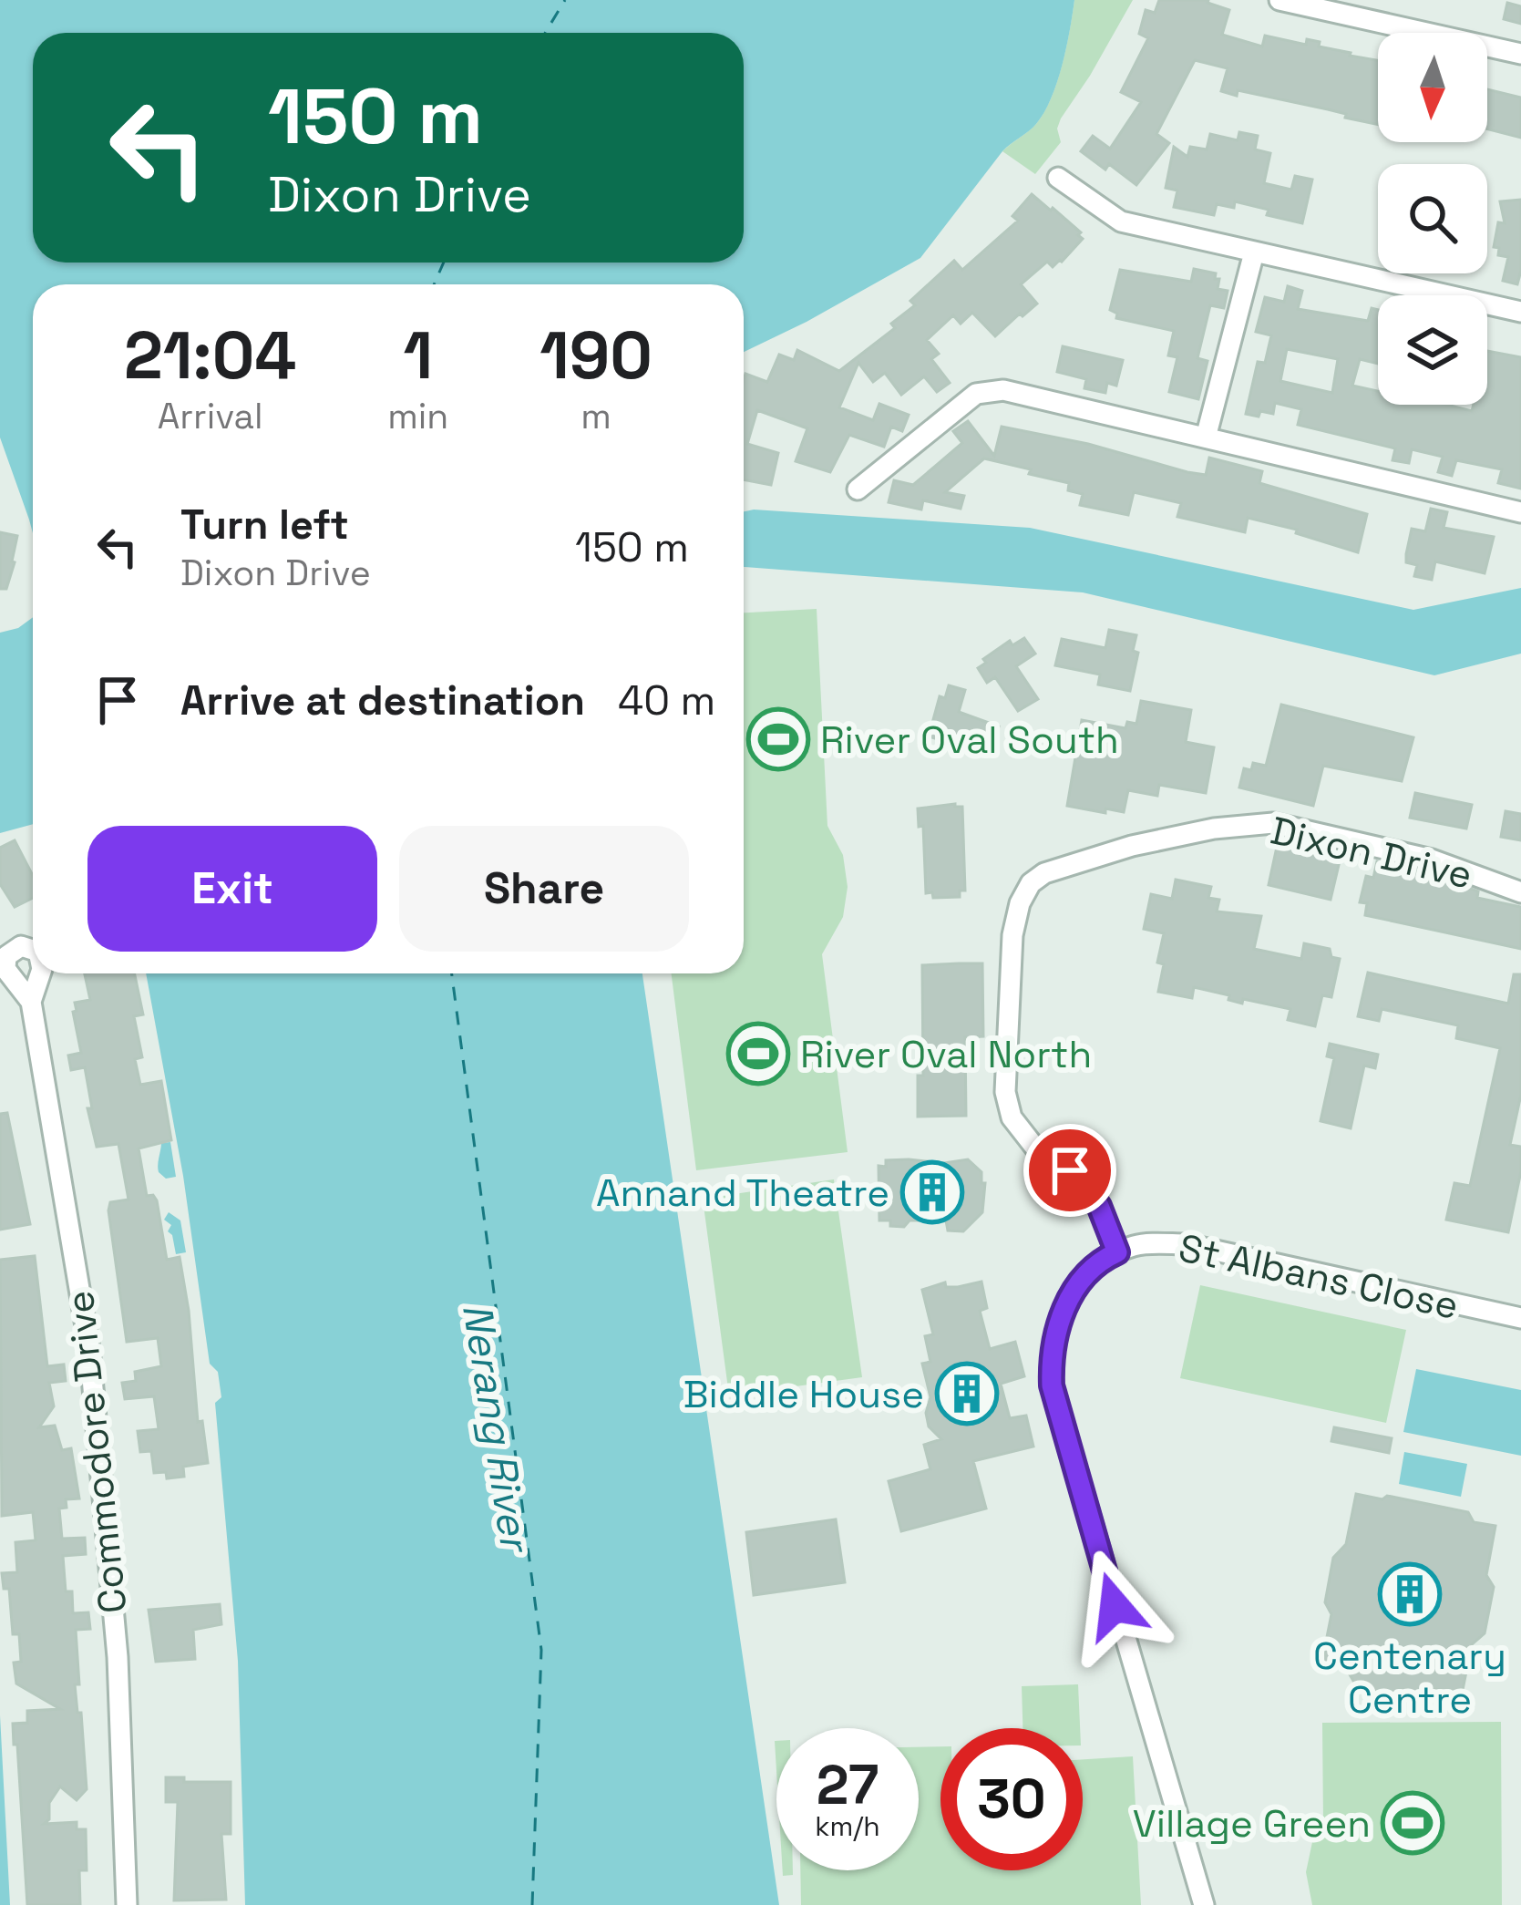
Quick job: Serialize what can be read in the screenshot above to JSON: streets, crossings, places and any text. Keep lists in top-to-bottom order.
{
  "streets": {
    "street": ["Dixon Drive", "St Albans Close", "Commodore Drive"]
  },
  "crossings": [
    ["Dixon Drive", "St Albans Close"]
  ],
  "water": ["Nerang River"],
  "places": {
    "sports": ["River Oval South", "River Oval North", "Village Green"],
    "building": ["Annand Theatre", "Biddle House", "Centenary Centre"]
  },
  "north": "bottom",
  "page": {
    "turn": ["150 m", "Dixon Drive"],
    "eta": [
      "21:04",
      "Arrival",
      "1",
      "min",
      "190",
      "m"
    ],
    "list": [
      {
        "name": "Turn left",
        "note": "Dixon Drive",
        "value": "150 m"
      },
      {
        "name": "Arrive at destination",
        "value": "40 m"
      }
    ],
    "buttons": ["Exit", "Share"],
    "speed": "27 km/h",
    "limit": "30"
  }
}
